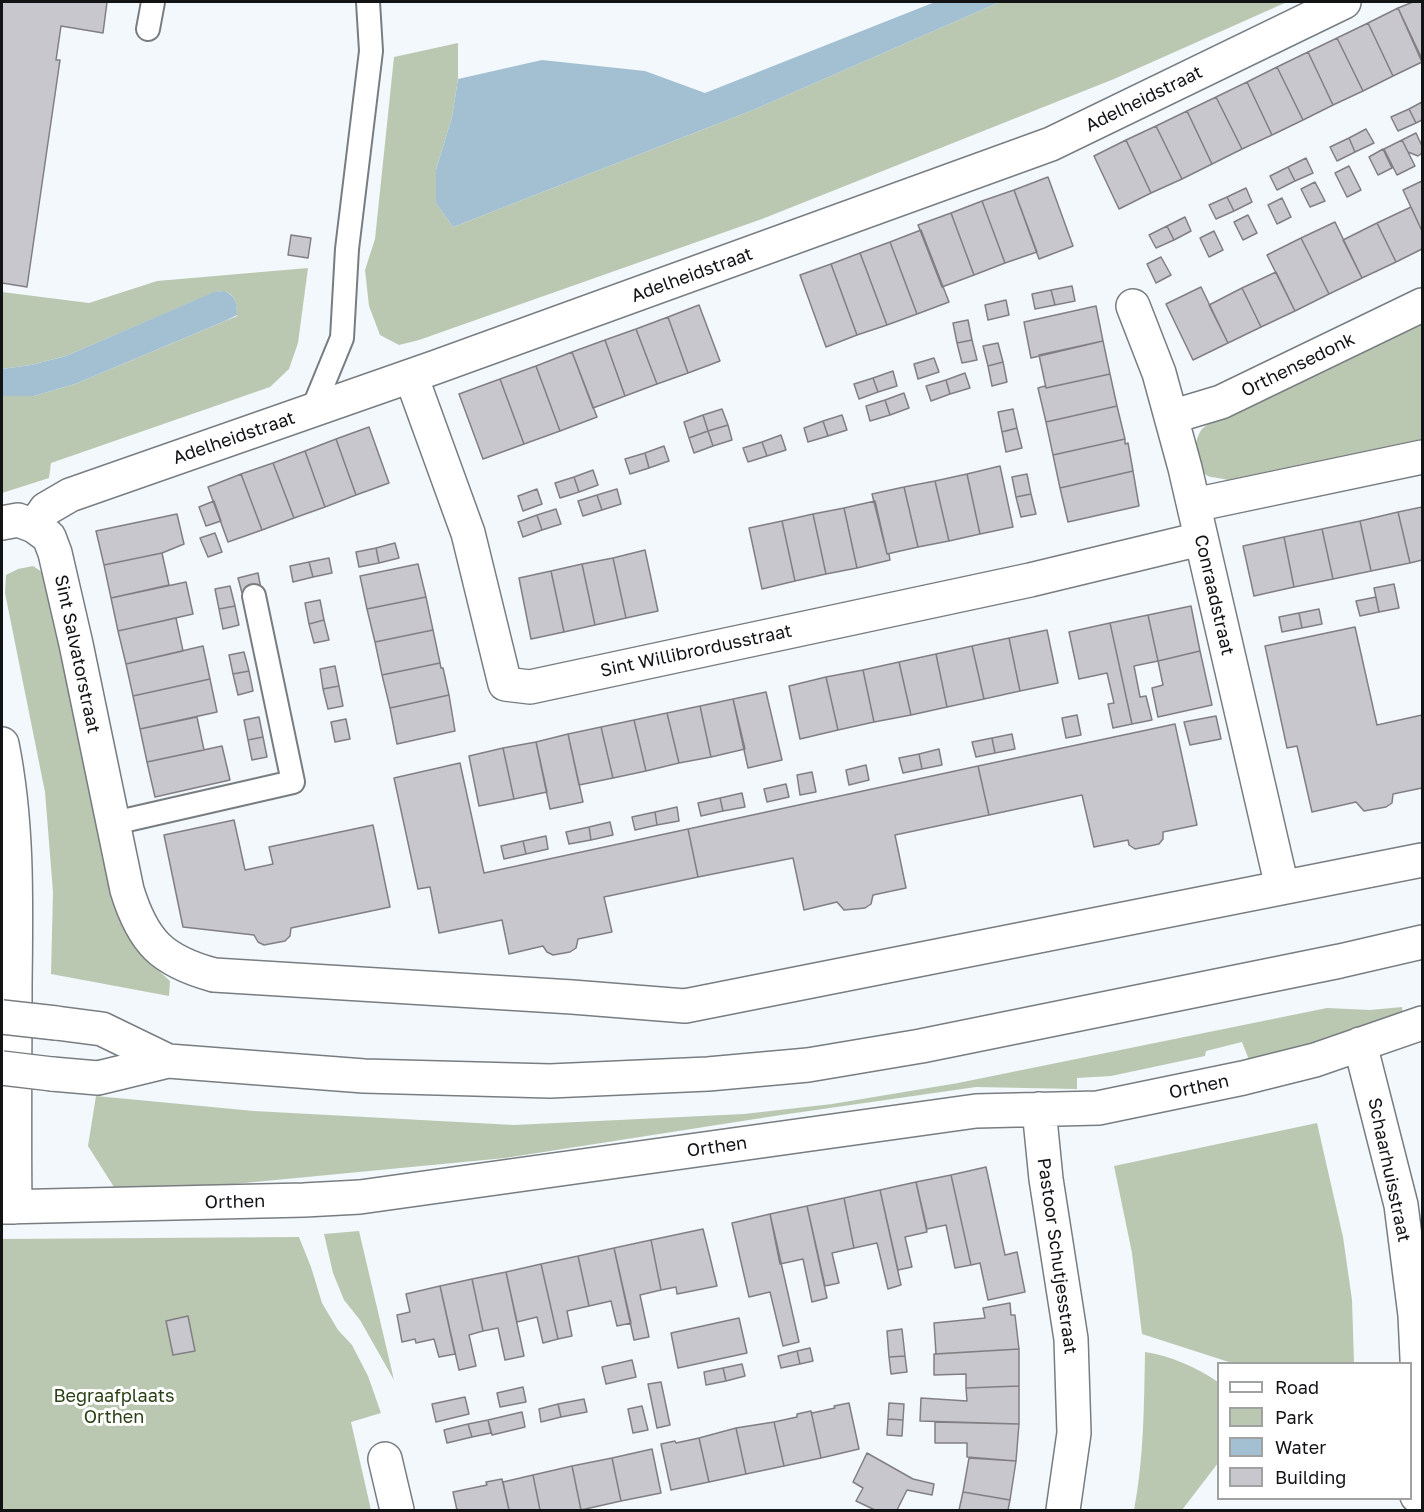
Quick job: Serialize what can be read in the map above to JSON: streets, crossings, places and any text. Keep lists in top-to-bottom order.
{
  "streets": {
    "street": [
      "Adelheidstraat",
      "Orthensedonk",
      "Conraadstraat",
      "Sint Willibrordusstraat",
      "Sint Salvatorstraat",
      "Orthen",
      "Schaarhuisstraat",
      "Pastoor Schutjesstraat"
    ]
  },
  "crossings": [
    ["Adelheidstraat", "Sint Willibrordusstraat"],
    ["Adelheidstraat", "Sint Salvatorstraat"],
    ["Orthensedonk", "Conraadstraat"],
    ["Conraadstraat", "Sint Willibrordusstraat"],
    ["Orthen", "Schaarhuisstraat"],
    ["Orthen", "Pastoor Schutjesstraat"]
  ],
  "parks": ["Begraafplaats Orthen"],
  "legend": [
    "Road",
    "Park",
    "Water",
    "Building"
  ]
}
